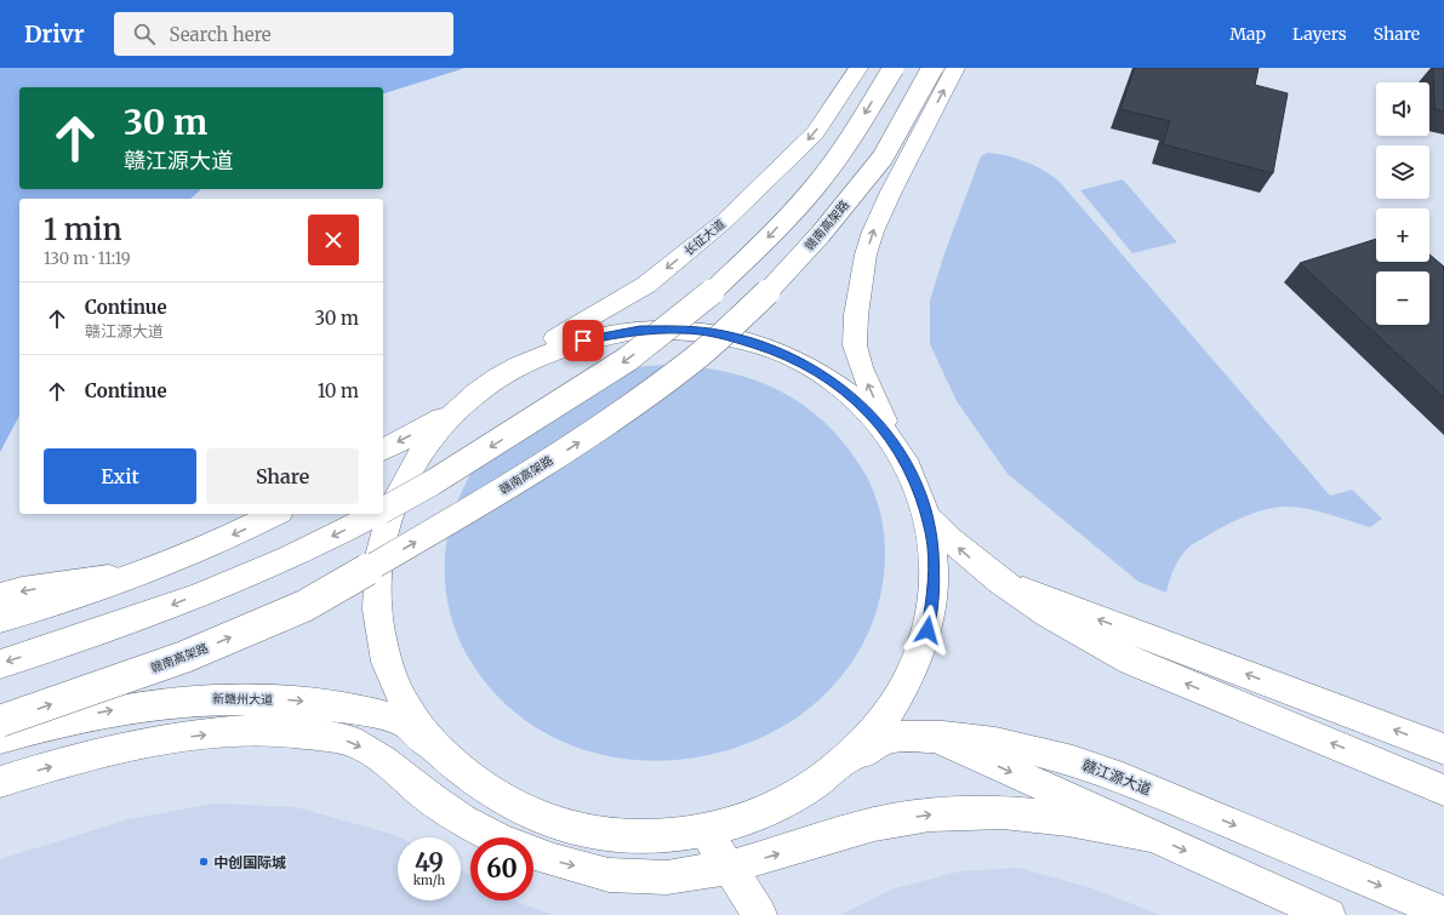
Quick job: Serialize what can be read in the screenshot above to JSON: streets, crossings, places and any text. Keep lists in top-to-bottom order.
{
  "streets": {
    "main road": [
      "赣南高架路",
      "长征大道",
      "新赣州大道",
      "赣江源大道"
    ]
  },
  "crossings": [
    ["赣南高架路", "新赣州大道"]
  ],
  "places": ["中创国际城"],
  "page": {
    "header": "Drivr",
    "search": "Search here",
    "nav": ["Map", "Layers", "Share"],
    "map_buttons": ["+", "−"],
    "turn": ["30 m", "赣江源大道"],
    "heading": ["1 min", "130 m · 11:19"],
    "list": [
      {
        "name": "Continue",
        "note": "赣江源大道",
        "value": "30 m"
      },
      {
        "name": "Continue",
        "value": "10 m"
      }
    ],
    "buttons": ["Exit", "Share"],
    "speed": "49 km/h",
    "limit": "60"
  }
}
